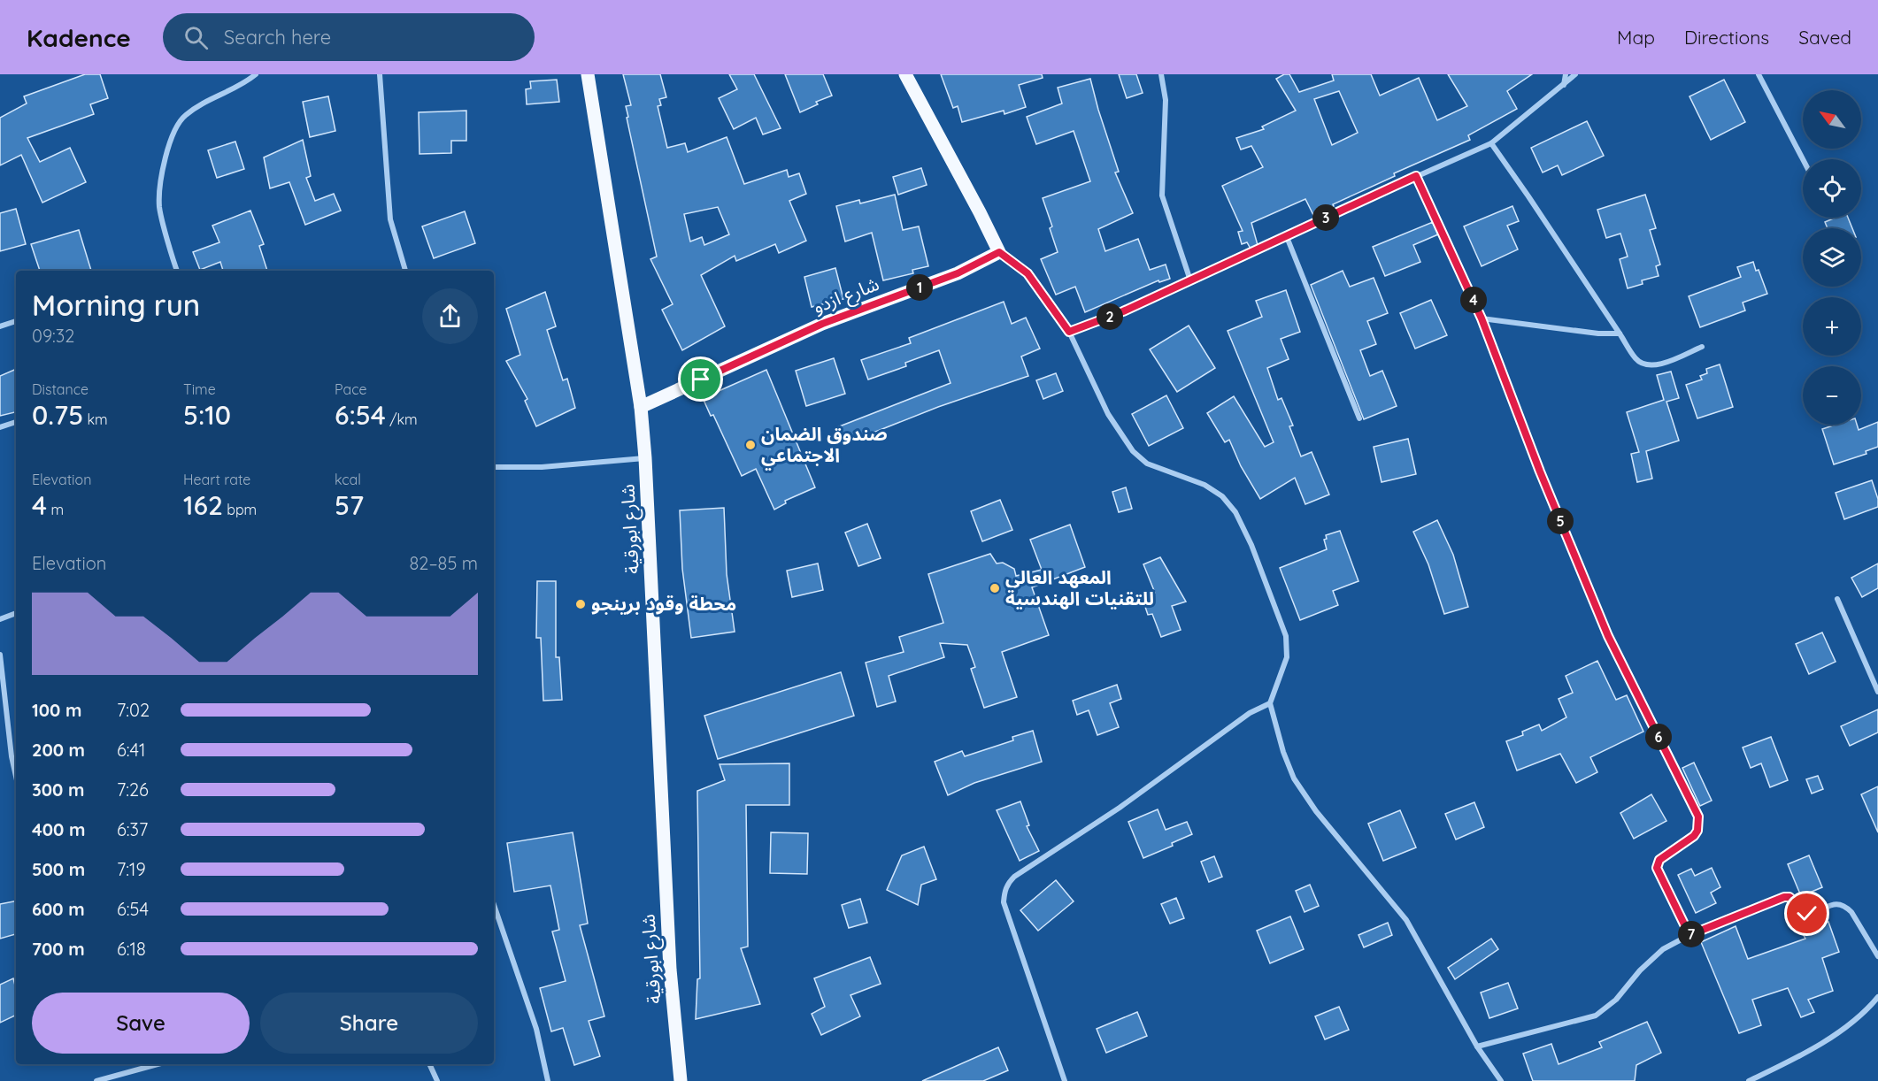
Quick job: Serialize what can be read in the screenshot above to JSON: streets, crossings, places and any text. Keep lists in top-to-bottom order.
{
  "streets": {
    "main road": ["شارع ازدو", "شارع ابورقية"]
  },
  "crossings": [
    ["شارع ازدو", "شارع ابورقية"]
  ],
  "places": ["صندوق الضمان الاجتماعي", "المعهد العالي للتقنيات الهندسية", "محطة وقود برينجو"],
  "north": "top left",
  "page": {
    "header": "Kadence",
    "search": "Search here",
    "nav": ["Map", "Directions", "Saved"],
    "map_buttons": ["+", "−"],
    "pins": [
      "3",
      "1",
      "4",
      "2",
      "5",
      "6",
      "7"
    ],
    "heading": ["Morning run", "09:32"],
    "stats": [
      ["Distance", "0.75 km"],
      ["Time", "5:10"],
      ["Pace", "6:54 /km"],
      ["Elevation", "4 m"],
      ["Heart rate", "162 bpm"],
      ["kcal", "57"]
    ],
    "chart": ["Elevation", "82–85 m"],
    "list": [
      {
        "name": "100 m",
        "note": "7:02"
      },
      {
        "name": "200 m",
        "note": "6:41"
      },
      {
        "name": "300 m",
        "note": "7:26"
      },
      {
        "name": "400 m",
        "note": "6:37"
      },
      {
        "name": "500 m",
        "note": "7:19"
      },
      {
        "name": "600 m",
        "note": "6:54"
      },
      {
        "name": "700 m",
        "note": "6:18"
      }
    ],
    "buttons": ["Save", "Share"]
  }
}
